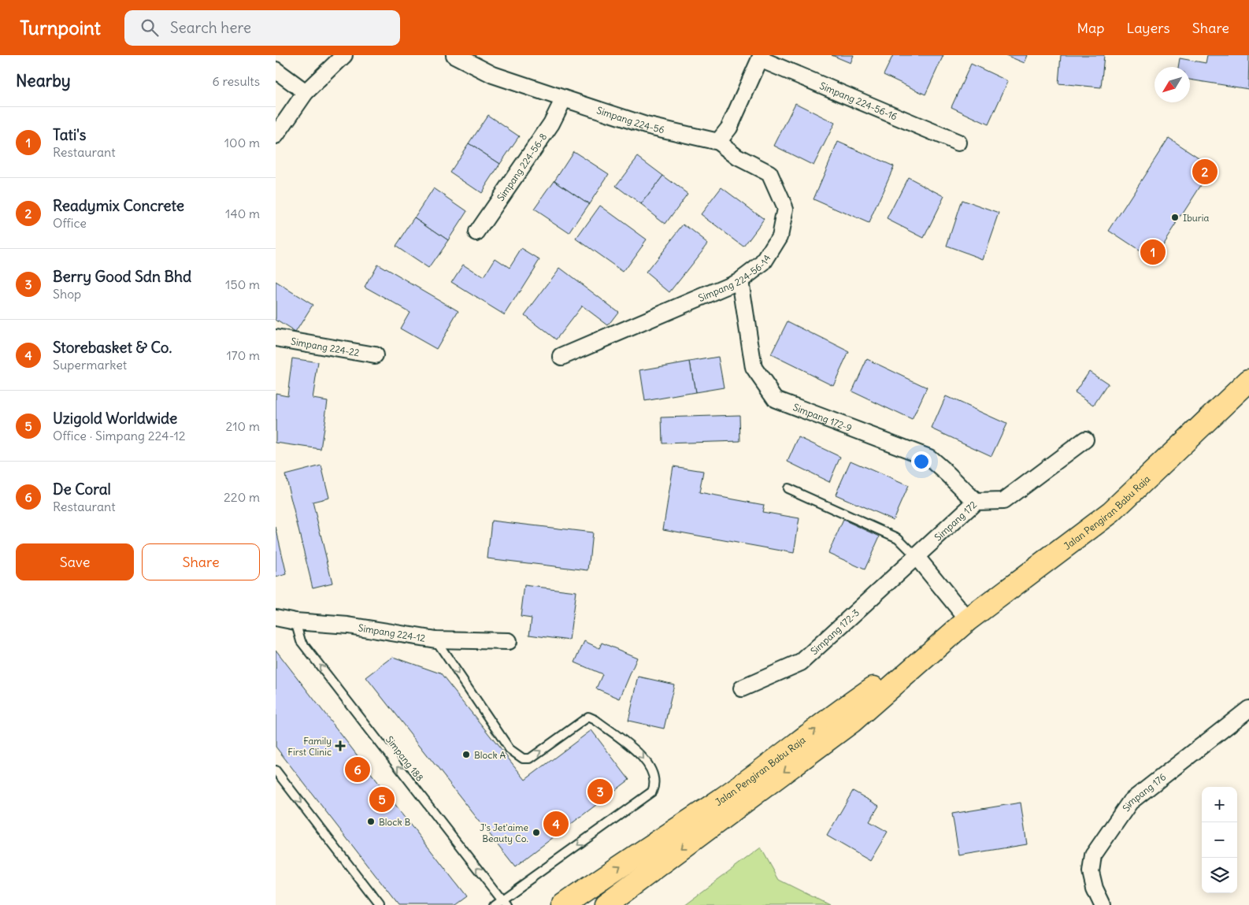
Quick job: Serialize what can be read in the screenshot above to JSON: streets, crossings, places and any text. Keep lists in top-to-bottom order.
{
  "streets": {
    "main road": ["Jalan Pengiran Babu Raja"],
    "street": [
      "Simpang 224-56-16",
      "Simpang 224-56",
      "Simpang 224-56-8",
      "Simpang 224-56-14",
      "Simpang 224-22",
      "Simpang 172-9",
      "Simpang 172",
      "Simpang 172-3",
      "Simpang 224-12",
      "Simpang 176"
    ],
    "lane": ["Simpang 188"]
  },
  "crossings": [
    ["Simpang 224-56", "Simpang 224-56-8"],
    ["Simpang 224-56", "Simpang 224-56-14"],
    ["Simpang 224-56-14", "Simpang 172-9"],
    ["Simpang 172-9", "Simpang 172"],
    ["Simpang 172", "Simpang 172-3"],
    ["Simpang 224-12", "Simpang 188"]
  ],
  "one_way": ["Simpang 188"],
  "places": {
    "other": [
      "Iburia",
      "Block A",
      "Block B",
      "J's Jet'aime Beauty Co."
    ],
    "health": ["Family First Clinic"]
  },
  "north": "bottom left",
  "page": {
    "header": "Turnpoint",
    "search": "Search here",
    "nav": ["Map", "Layers", "Share"],
    "heading": ["Nearby", "6 results"],
    "list": [
      {
        "mark": "1",
        "name": "Tati's",
        "note": "Restaurant",
        "value": "100 m"
      },
      {
        "mark": "2",
        "name": "Readymix Concrete",
        "note": "Office",
        "value": "140 m"
      },
      {
        "mark": "3",
        "name": "Berry Good Sdn Bhd",
        "note": "Shop",
        "value": "150 m"
      },
      {
        "mark": "4",
        "name": "Storebasket & Co.",
        "note": "Supermarket",
        "value": "170 m"
      },
      {
        "mark": "5",
        "name": "Uzigold Worldwide",
        "note": "Office · Simpang 224-12",
        "value": "210 m"
      },
      {
        "mark": "6",
        "name": "De Coral",
        "note": "Restaurant",
        "value": "220 m"
      }
    ],
    "pins": [
      "2",
      "1",
      "6",
      "3",
      "5",
      "4"
    ],
    "buttons": ["Save", "Share"],
    "map_buttons": ["+", "−"]
  }
}
